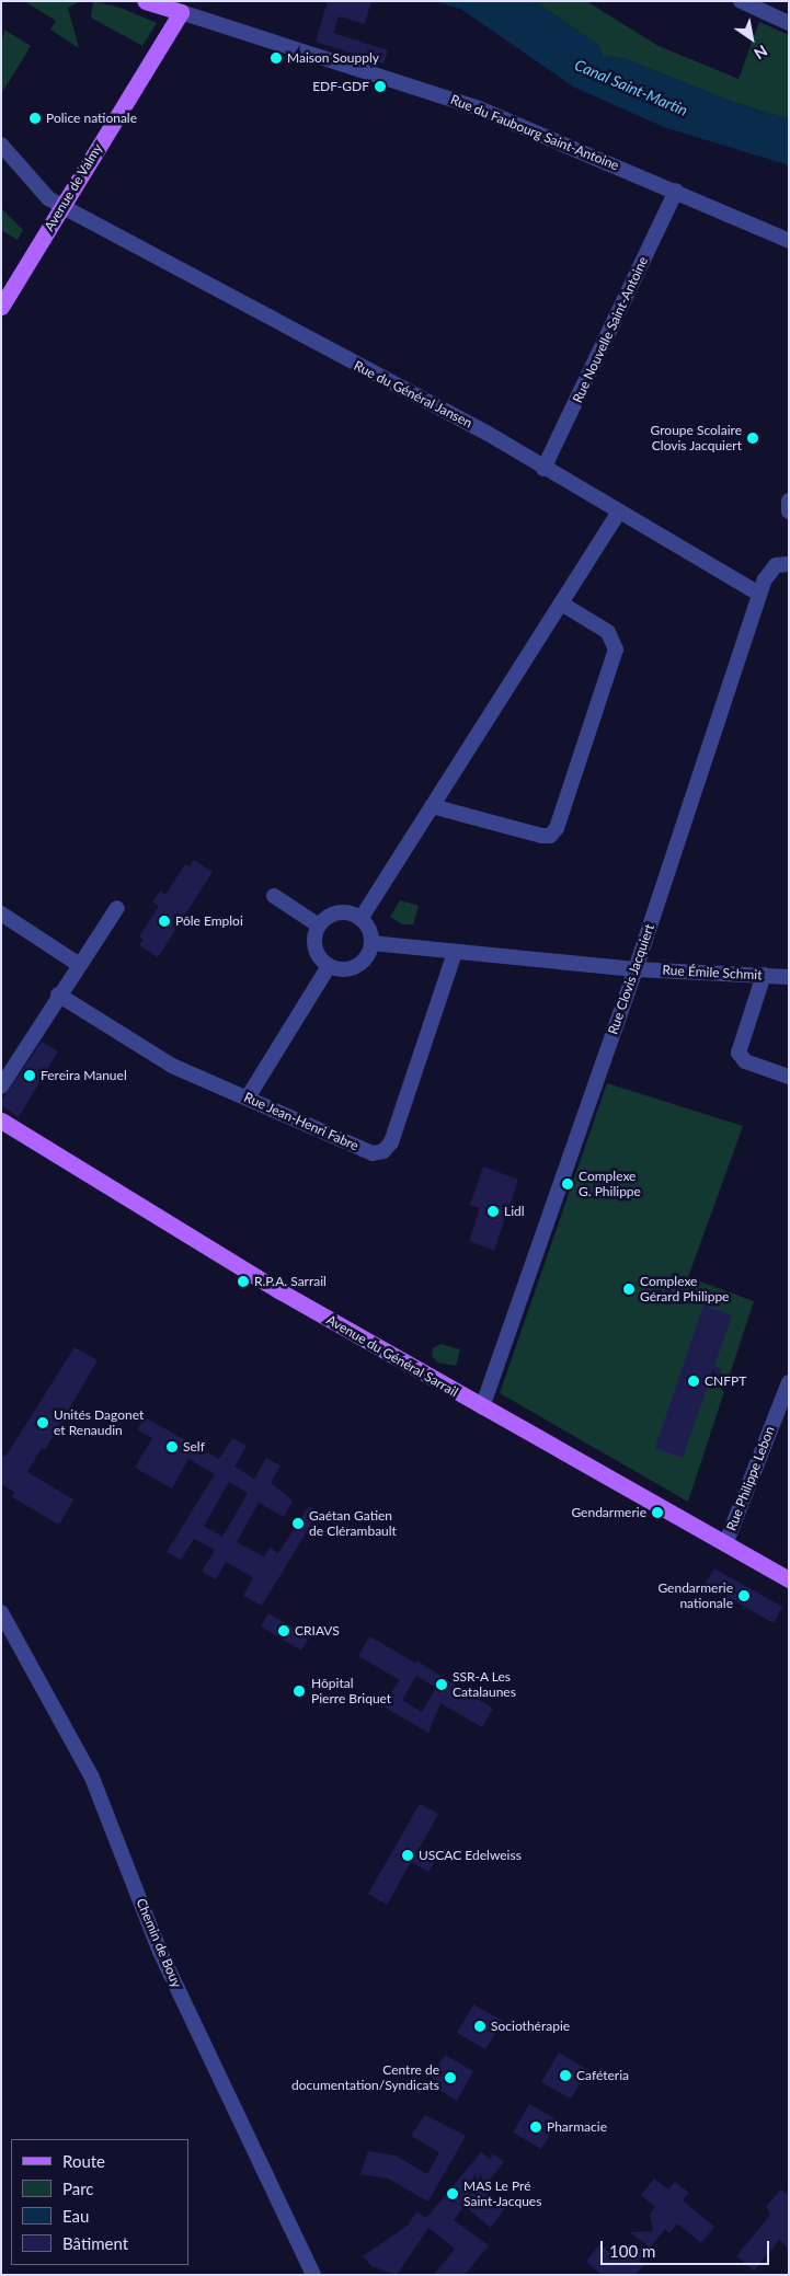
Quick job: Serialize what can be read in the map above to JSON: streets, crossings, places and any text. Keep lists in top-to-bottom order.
{
  "streets": {
    "main road": ["Avenue de Valmy", "Avenue du Général Sarrail"],
    "street": [
      "Rue du Faubourg Saint-Antoine",
      "Rue Nouvelle Saint-Antoine",
      "Rue du Général Jansen",
      "Rue Émile Schmit",
      "Rue Clovis Jacquiert",
      "Rue Jean-Henri Fabre",
      "Rue Philippe Lebon",
      "Chemin de Bouy"
    ]
  },
  "crossings": [
    ["Rue du Faubourg Saint-Antoine", "Avenue de Valmy"],
    ["Rue du Faubourg Saint-Antoine", "Rue Nouvelle Saint-Antoine"],
    ["Avenue de Valmy", "Rue du Général Jansen"],
    ["Rue Nouvelle Saint-Antoine", "Rue du Général Jansen"],
    ["Rue du Général Jansen", "Rue Clovis Jacquiert"],
    ["Rue Émile Schmit", "Rue Clovis Jacquiert"],
    ["Rue Clovis Jacquiert", "Avenue du Général Sarrail"],
    ["Avenue du Général Sarrail", "Rue Philippe Lebon"]
  ],
  "water": ["Canal Saint-Martin"],
  "places": [
    "Maison Soupply",
    "EDF-GDF",
    "Police nationale",
    "Groupe Scolaire Clovis Jacquiert",
    "Pôle Emploi",
    "Fereira Manuel",
    "Complexe G. Philippe",
    "Lidl",
    "R.P.A. Sarrail",
    "Complexe Gérard Philippe",
    "CNFPT",
    "Unités Dagonet et Renaudin",
    "Self",
    "Gendarmerie",
    "Gaétan Gatien de Clérambault",
    "Gendarmerie nationale",
    "CRIAVS",
    "SSR-A Les Catalaunes",
    "Hôpital Pierre Briquet",
    "USCAC Edelweiss",
    "Sociothérapie",
    "Caféteria",
    "Centre de documentation/Syndicats",
    "Pharmacie",
    "MAS Le Pré Saint-Jacques"
  ],
  "legend": [
    "Route",
    "Parc",
    "Eau",
    "Bâtiment"
  ],
  "scale_bar": "100 m",
  "north": "bottom right"
}
